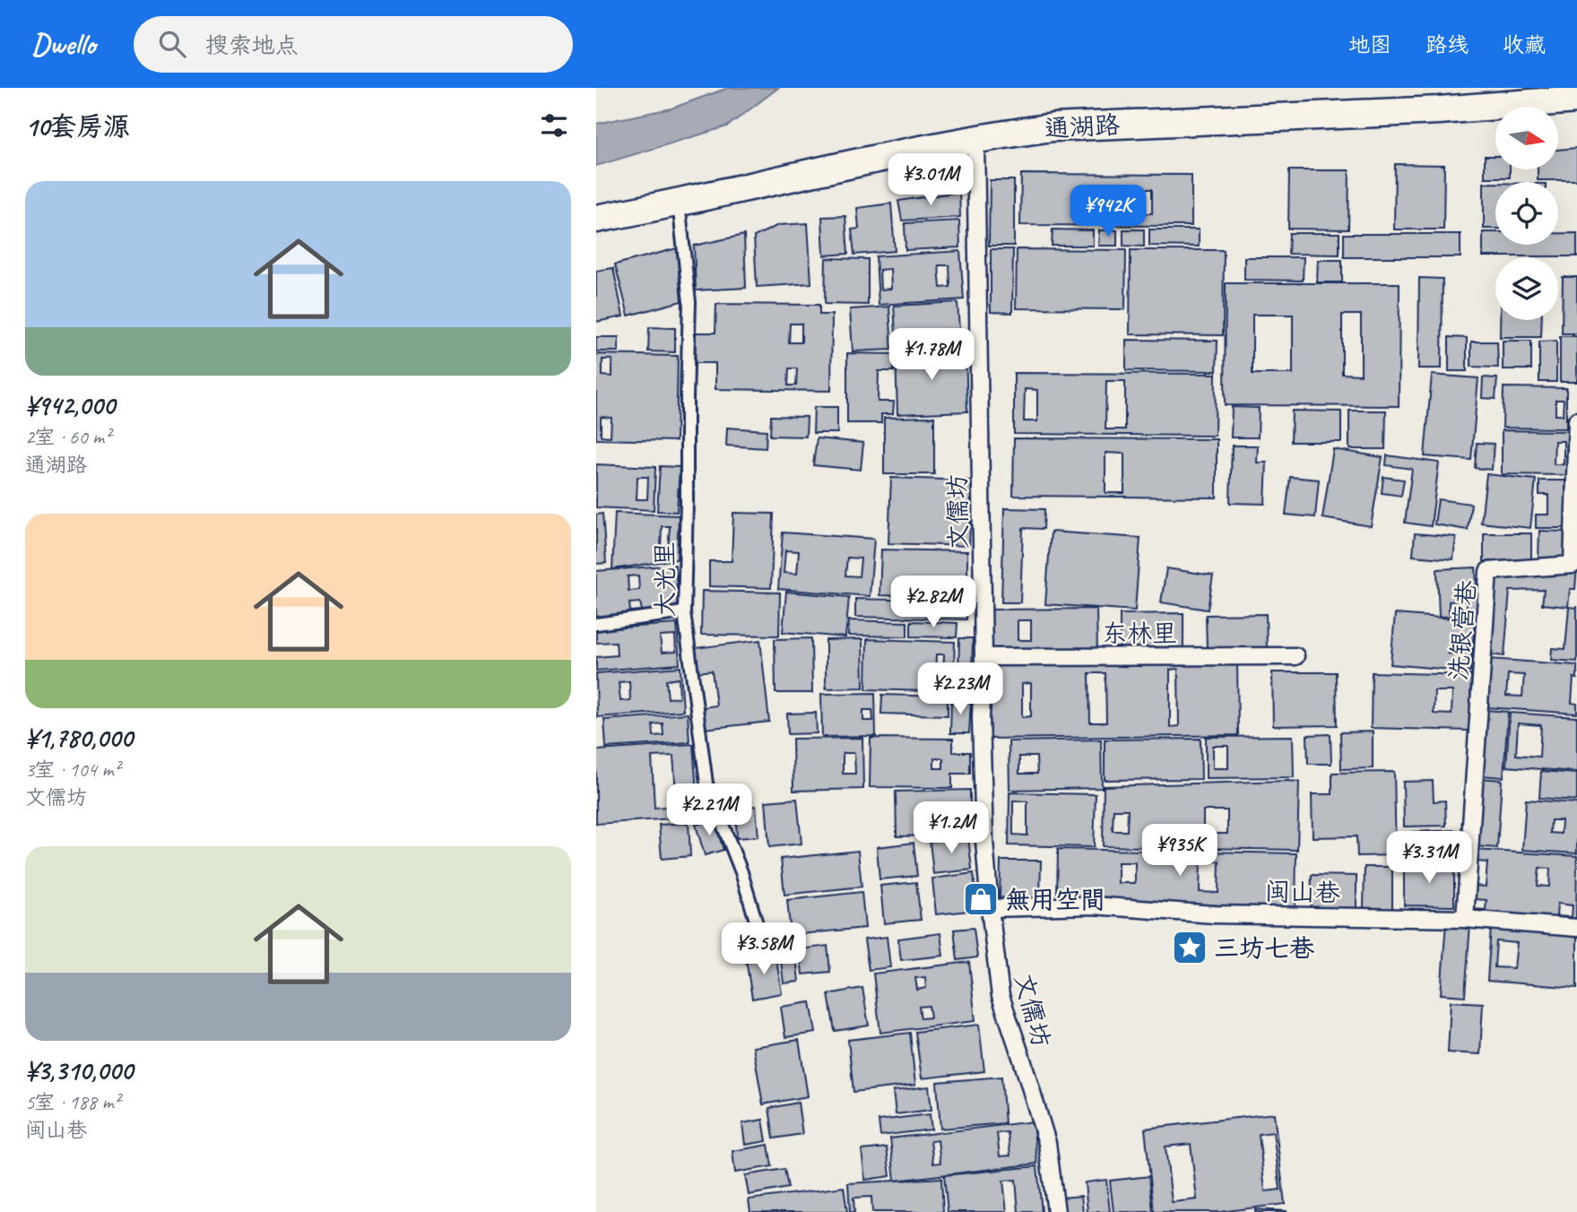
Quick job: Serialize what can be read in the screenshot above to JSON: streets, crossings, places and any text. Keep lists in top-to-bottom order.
{
  "streets": {
    "street": [
      "通湖路",
      "文儒坊",
      "洗银营巷",
      "东林里",
      "闽山巷"
    ],
    "lane": ["大光里"]
  },
  "crossings": [
    ["通湖路", "文儒坊"],
    ["通湖路", "大光里"],
    ["文儒坊", "东林里"],
    ["文儒坊", "闽山巷"],
    ["洗银营巷", "闽山巷"]
  ],
  "places": {
    "shop": ["無用空間"],
    "place": ["三坊七巷"]
  },
  "north": "right",
  "page": {
    "header": "Dwello",
    "search": "搜索地点",
    "nav": ["地图", "路线", "收藏"],
    "heading": "10套房源",
    "price": [
      "¥3.01M",
      "¥942K",
      "¥1.78M",
      "¥2.82M",
      "¥2.23M",
      "¥2.21M",
      "¥1.2M",
      "¥935K",
      "¥3.31M",
      "¥3.58M"
    ],
    "list": [
      {
        "name": "¥942,000",
        "note": "2室 · 60 m² · 通湖路"
      },
      {
        "name": "¥1,780,000",
        "note": "3室 · 104 m² · 文儒坊"
      },
      {
        "name": "¥3,310,000",
        "note": "5室 · 188 m² · 闽山巷"
      }
    ]
  }
}
